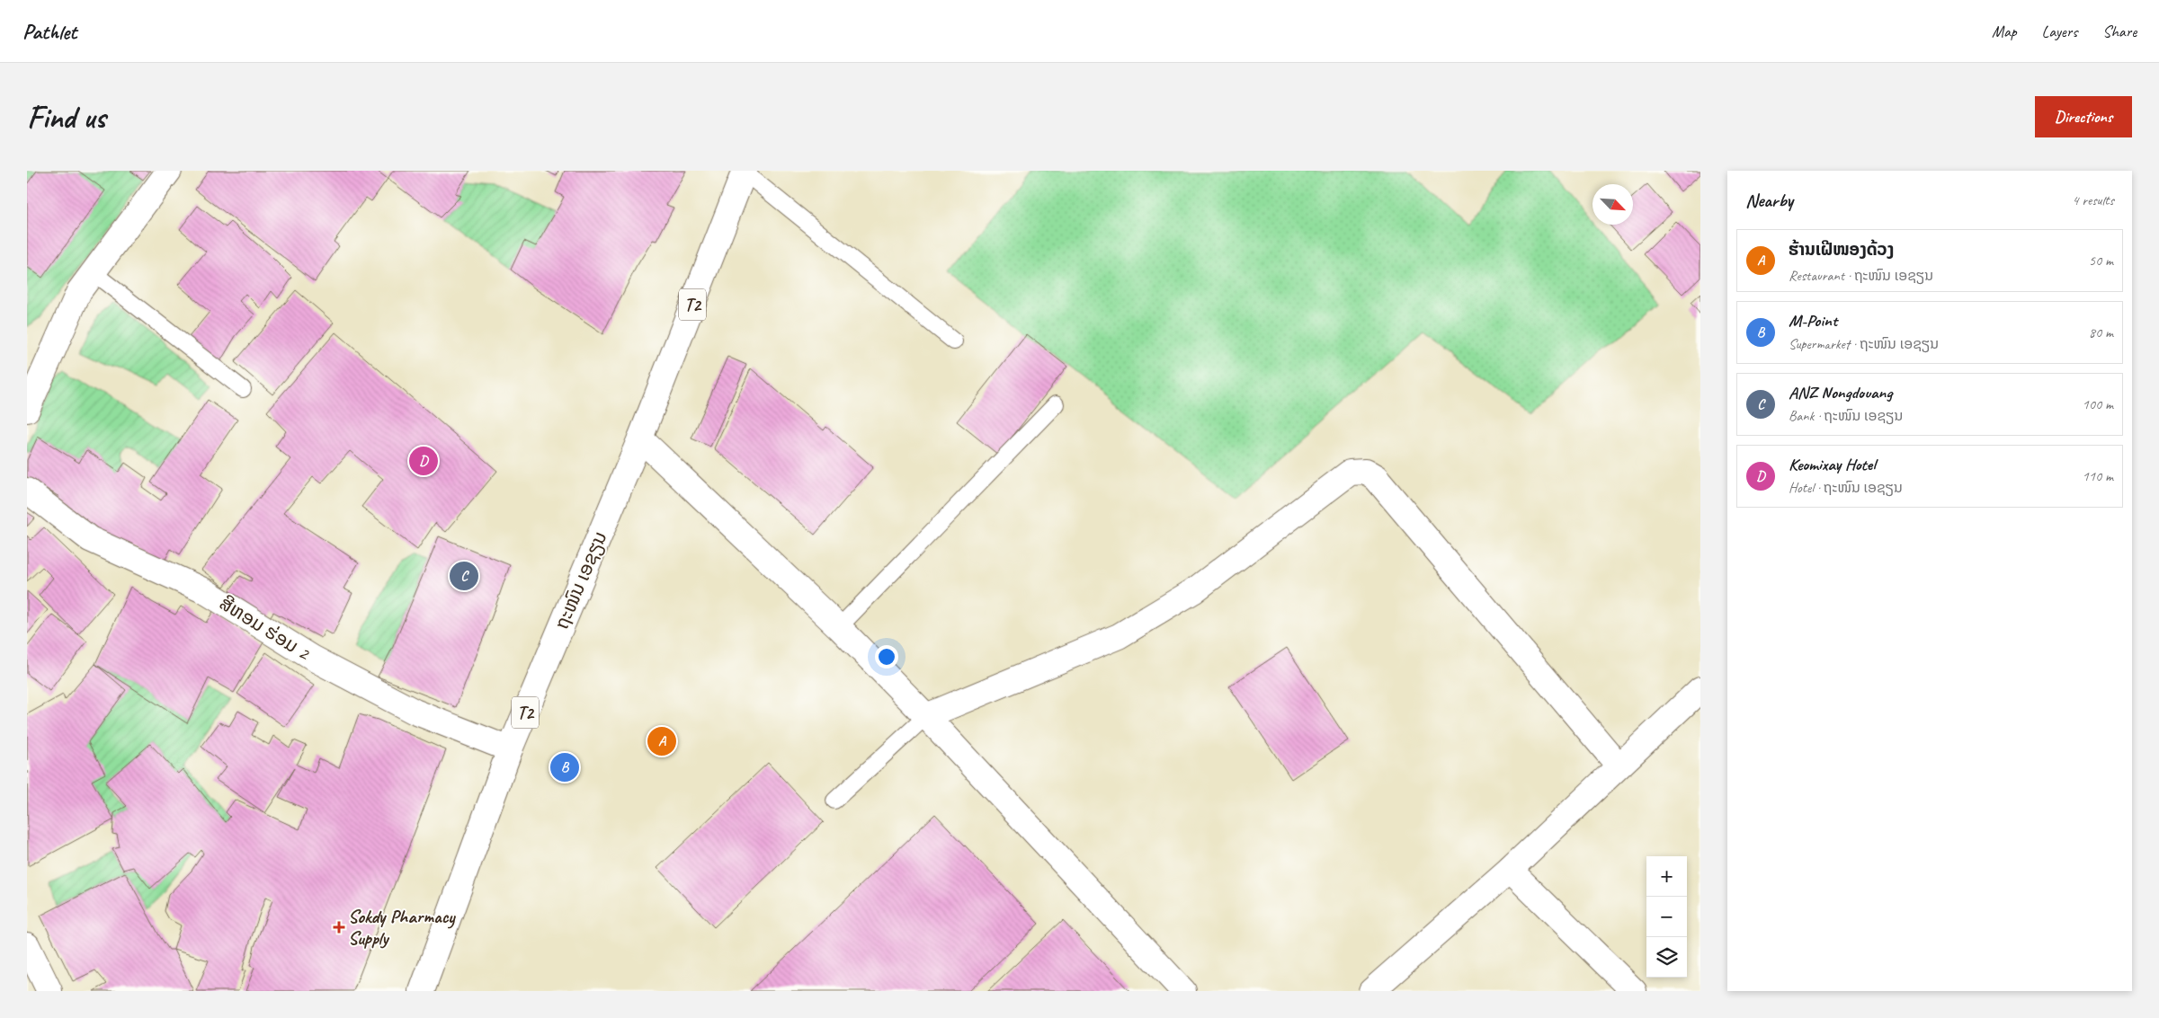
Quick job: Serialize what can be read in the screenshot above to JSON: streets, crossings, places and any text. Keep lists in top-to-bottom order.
{
  "streets": {
    "street": ["T2", "ຖະໜົນ ເອຊຽນ", "ສີຫອມ ຮ່ອມ 2"]
  },
  "crossings": [
    ["ຖະໜົນ ເອຊຽນ", "ສີຫອມ ຮ່ອມ 2"]
  ],
  "places": {
    "health": ["Sokdy Pharmacy Supply"]
  },
  "north": "bottom right",
  "page": {
    "header": "Pathlet",
    "nav": ["Map", "Layers", "Share"],
    "buttons": "Directions",
    "title": "Find us",
    "heading": ["Nearby", "4 results"],
    "list": [
      {
        "mark": "A",
        "name": "ຮ້ານເຝີໜອງດ້ວງ",
        "note": "Restaurant · ຖະໜົນ ເອຊຽນ",
        "value": "50 m"
      },
      {
        "mark": "B",
        "name": "M-Point",
        "note": "Supermarket · ຖະໜົນ ເອຊຽນ",
        "value": "80 m"
      },
      {
        "mark": "C",
        "name": "ANZ Nongdouang",
        "note": "Bank · ຖະໜົນ ເອຊຽນ",
        "value": "100 m"
      },
      {
        "mark": "D",
        "name": "Keomixay Hotel",
        "note": "Hotel · ຖະໜົນ ເອຊຽນ",
        "value": "110 m"
      }
    ],
    "pins": [
      "D",
      "C",
      "A",
      "B"
    ],
    "map_buttons": ["+", "−"]
  }
}
